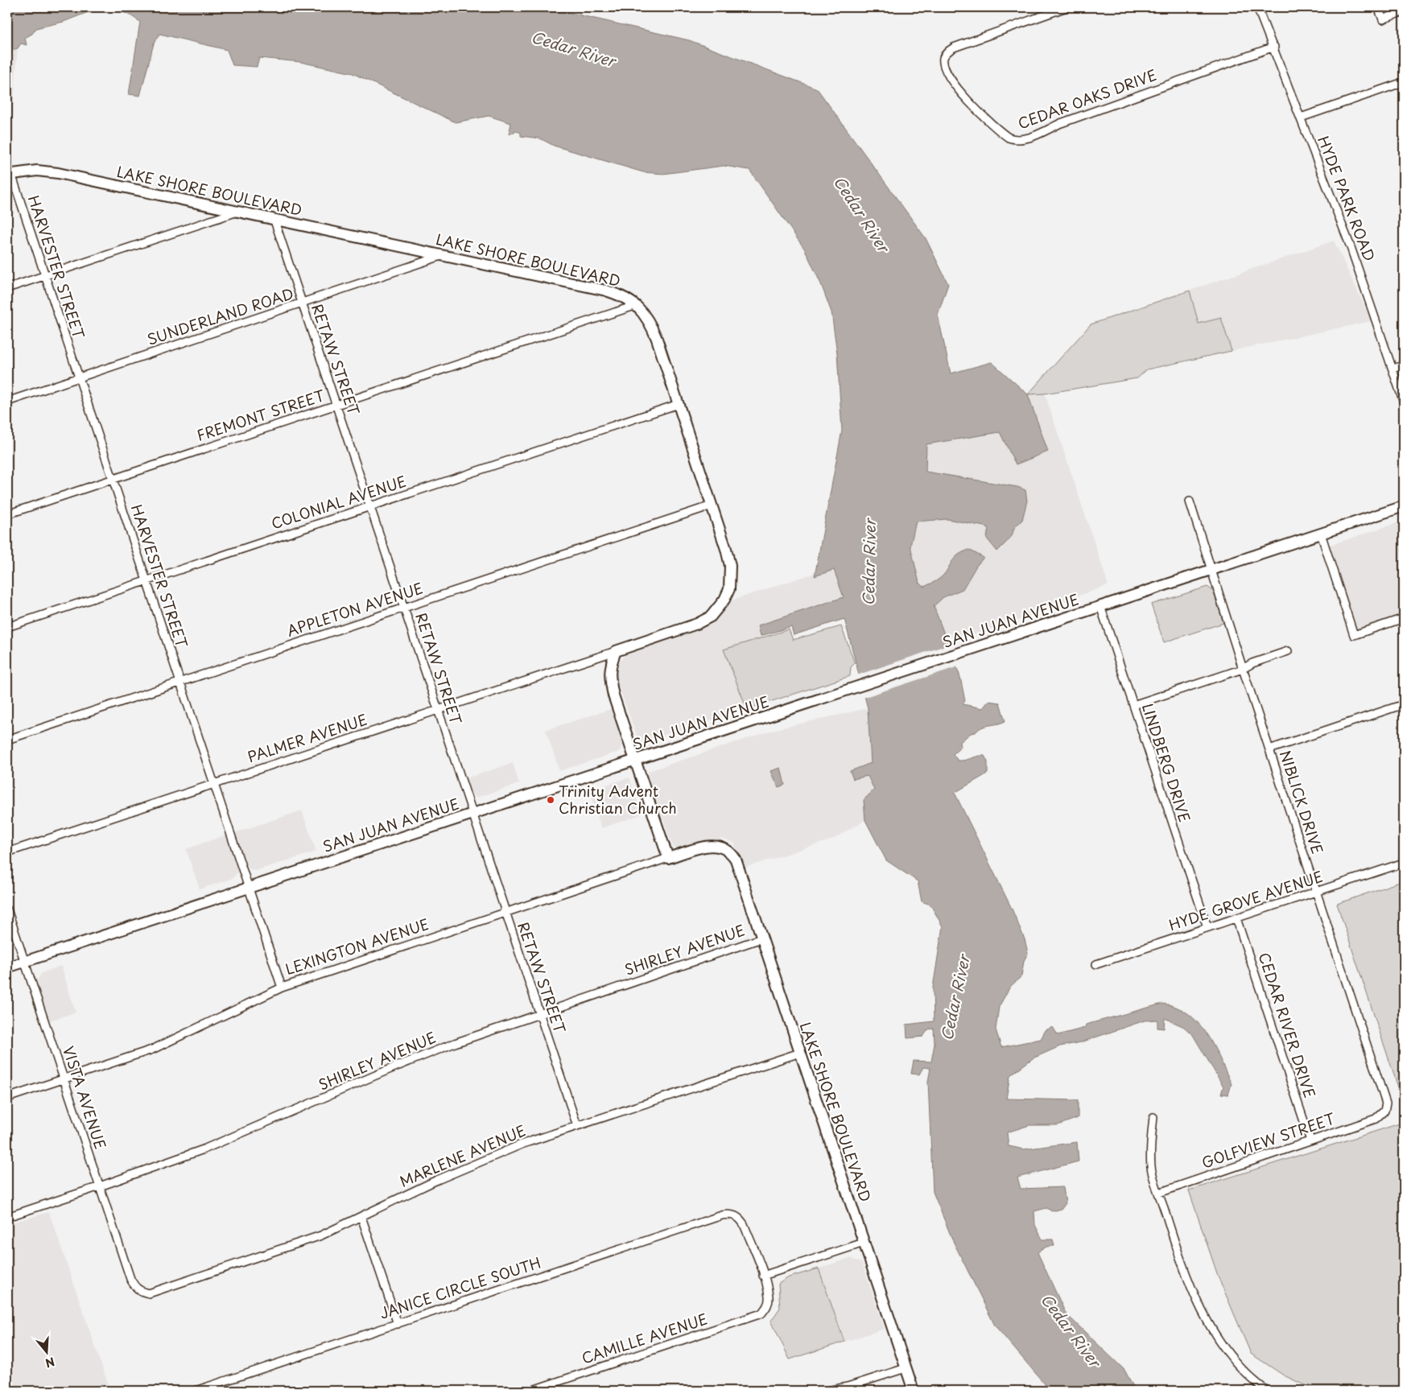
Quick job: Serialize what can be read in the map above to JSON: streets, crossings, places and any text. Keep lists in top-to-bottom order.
{
  "streets": {
    "street": [
      "CEDAR OAKS DRIVE",
      "LAKE SHORE BOULEVARD",
      "HYDE PARK ROAD",
      "HARVESTER STREET",
      "SUNDERLAND ROAD",
      "RETAW STREET",
      "FREMONT STREET",
      "COLONIAL AVENUE",
      "APPLETON AVENUE",
      "SAN JUAN AVENUE",
      "PALMER AVENUE",
      "LINDBERG DRIVE",
      "NIBLICK DRIVE",
      "HYDE GROVE AVENUE",
      "LEXINGTON AVENUE",
      "SHIRLEY AVENUE",
      "CEDAR RIVER DRIVE",
      "VISTA AVENUE",
      "GOLFVIEW STREET",
      "MARLENE AVENUE",
      "JANICE CIRCLE SOUTH",
      "CAMILLE AVENUE"
    ]
  },
  "crossings": [
    ["CEDAR OAKS DRIVE", "HYDE PARK ROAD"],
    ["LAKE SHORE BOULEVARD", "HARVESTER STREET"],
    ["LAKE SHORE BOULEVARD", "SUNDERLAND ROAD"],
    ["LAKE SHORE BOULEVARD", "RETAW STREET"],
    ["LAKE SHORE BOULEVARD", "FREMONT STREET"],
    ["LAKE SHORE BOULEVARD", "COLONIAL AVENUE"],
    ["LAKE SHORE BOULEVARD", "APPLETON AVENUE"],
    ["LAKE SHORE BOULEVARD", "PALMER AVENUE"],
    ["LAKE SHORE BOULEVARD", "LEXINGTON AVENUE"],
    ["LAKE SHORE BOULEVARD", "SHIRLEY AVENUE"],
    ["LAKE SHORE BOULEVARD", "MARLENE AVENUE"],
    ["HARVESTER STREET", "SUNDERLAND ROAD"],
    ["HARVESTER STREET", "FREMONT STREET"],
    ["HARVESTER STREET", "COLONIAL AVENUE"],
    ["HARVESTER STREET", "APPLETON AVENUE"],
    ["HARVESTER STREET", "SAN JUAN AVENUE"],
    ["HARVESTER STREET", "PALMER AVENUE"],
    ["HARVESTER STREET", "LEXINGTON AVENUE"],
    ["SUNDERLAND ROAD", "RETAW STREET"],
    ["RETAW STREET", "FREMONT STREET"],
    ["RETAW STREET", "COLONIAL AVENUE"],
    ["RETAW STREET", "APPLETON AVENUE"],
    ["RETAW STREET", "SAN JUAN AVENUE"],
    ["RETAW STREET", "PALMER AVENUE"],
    ["RETAW STREET", "LEXINGTON AVENUE"],
    ["RETAW STREET", "SHIRLEY AVENUE"],
    ["RETAW STREET", "MARLENE AVENUE"],
    ["SAN JUAN AVENUE", "LINDBERG DRIVE"],
    ["SAN JUAN AVENUE", "NIBLICK DRIVE"],
    ["SAN JUAN AVENUE", "VISTA AVENUE"],
    ["LINDBERG DRIVE", "HYDE GROVE AVENUE"],
    ["NIBLICK DRIVE", "HYDE GROVE AVENUE"],
    ["NIBLICK DRIVE", "GOLFVIEW STREET"],
    ["HYDE GROVE AVENUE", "CEDAR RIVER DRIVE"],
    ["LEXINGTON AVENUE", "VISTA AVENUE"],
    ["SHIRLEY AVENUE", "VISTA AVENUE"],
    ["CEDAR RIVER DRIVE", "GOLFVIEW STREET"],
    ["VISTA AVENUE", "MARLENE AVENUE"],
    ["JANICE CIRCLE SOUTH", "CAMILLE AVENUE"]
  ],
  "water": ["Cedar River"],
  "places": ["Trinity Advent Christian Church"],
  "north": "bottom"
}
